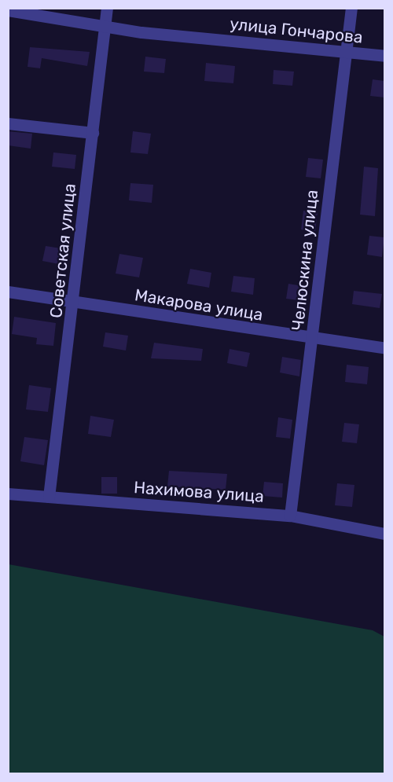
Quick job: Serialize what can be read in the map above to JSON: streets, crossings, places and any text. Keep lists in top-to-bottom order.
{
  "streets": {
    "street": [
      "улица Гончарова",
      "Советская улица",
      "Челюскина улица",
      "Макарова улица",
      "Нахимова улица"
    ]
  },
  "crossings": [
    ["улица Гончарова", "Советская улица"],
    ["улица Гончарова", "Челюскина улица"],
    ["Советская улица", "Макарова улица"],
    ["Советская улица", "Нахимова улица"],
    ["Челюскина улица", "Макарова улица"],
    ["Челюскина улица", "Нахимова улица"]
  ]
}
